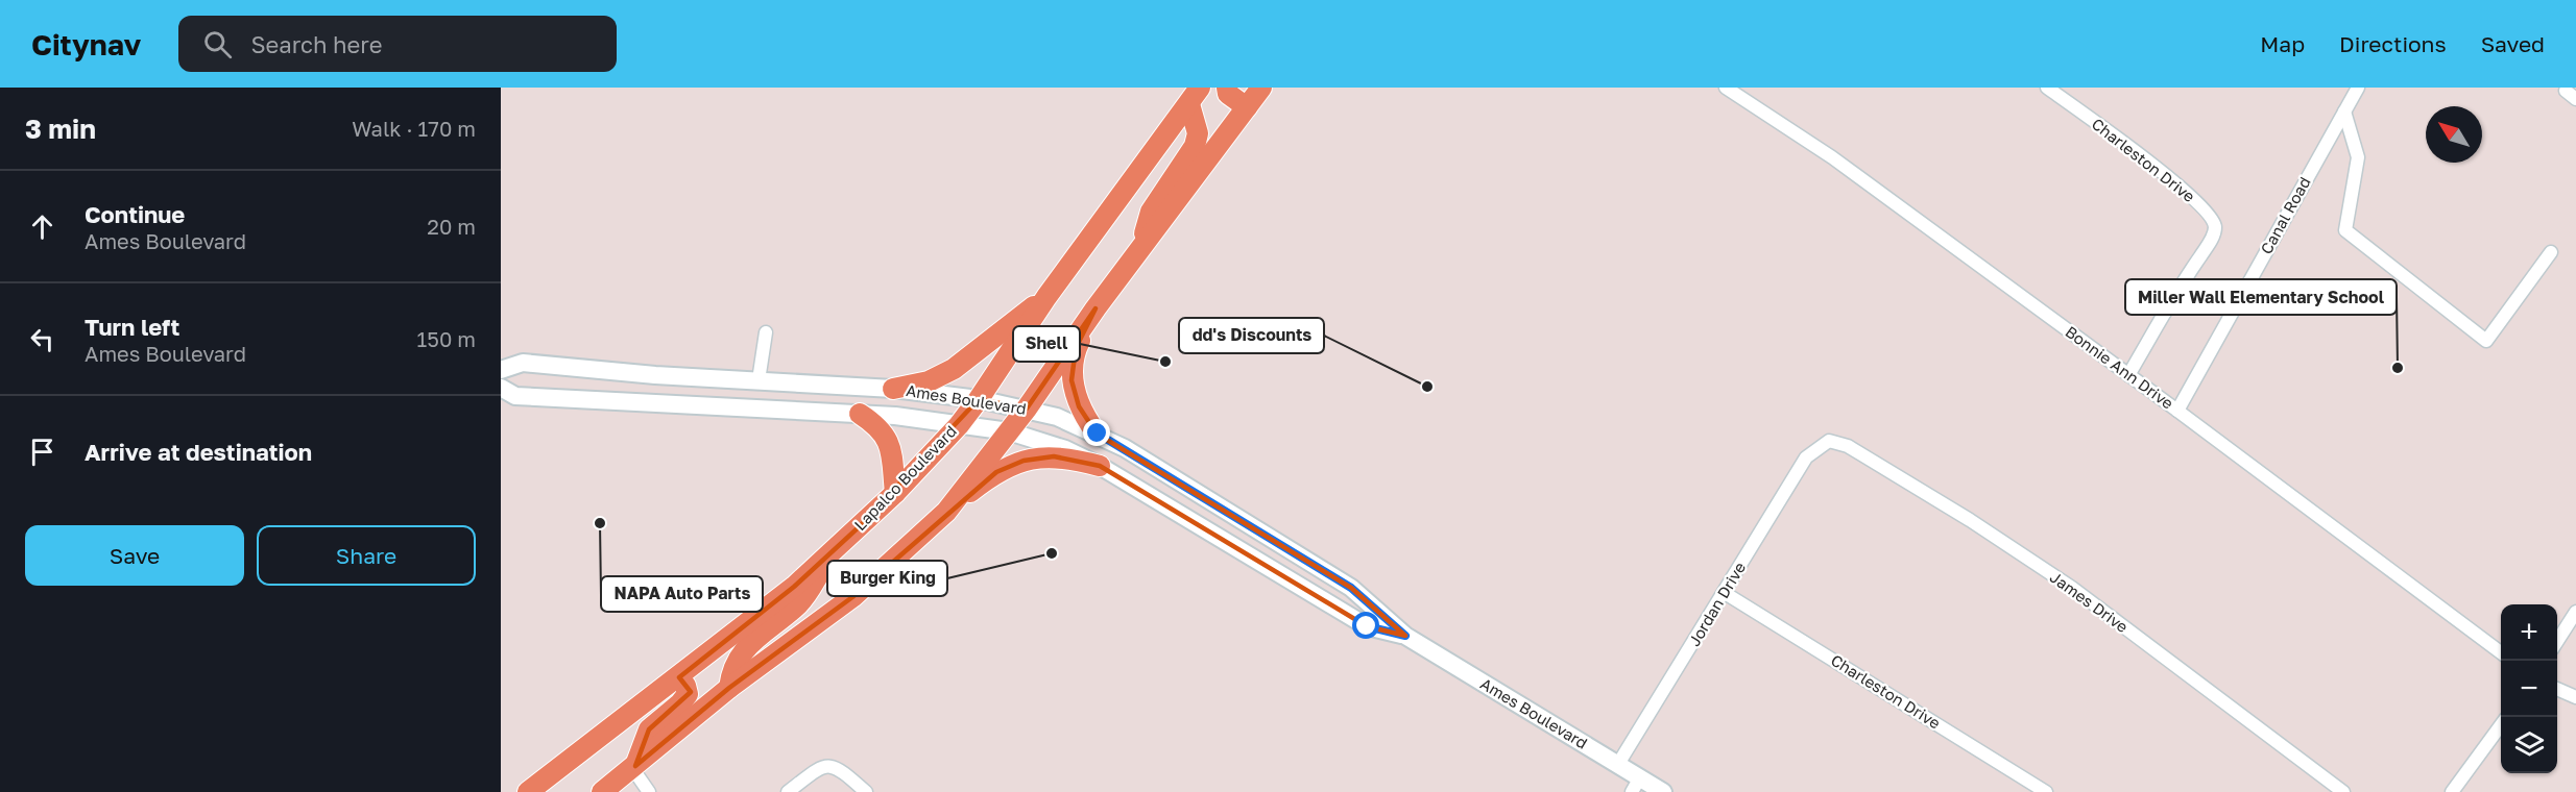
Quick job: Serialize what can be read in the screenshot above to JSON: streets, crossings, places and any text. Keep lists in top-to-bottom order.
{
  "streets": {
    "main road": ["Lapalco Boulevard"],
    "street": [
      "Charleston Drive",
      "Canal Road",
      "Bonnie Ann Drive",
      "Ames Boulevard",
      "James Drive",
      "Jordan Drive"
    ]
  },
  "crossings": [
    ["Charleston Drive", "Bonnie Ann Drive"],
    ["Charleston Drive", "Jordan Drive"],
    ["Canal Road", "Bonnie Ann Drive"],
    ["Ames Boulevard", "Lapalco Boulevard"],
    ["Ames Boulevard", "Jordan Drive"],
    ["James Drive", "Jordan Drive"]
  ],
  "places": [
    "Shell",
    "Miller Wall Elementary School",
    "dd's Discounts",
    "NAPA Auto Parts",
    "Burger King"
  ],
  "north": "top left",
  "page": {
    "header": "Citynav",
    "search": "Search here",
    "nav": ["Map", "Directions", "Saved"],
    "heading": ["3 min", "Walk · 170 m"],
    "list": [
      ["Continue", "Ames Boulevard", "20 m"],
      ["Turn left", "Ames Boulevard", "150 m"],
      "Arrive at destination"
    ],
    "buttons": ["Save", "Share"],
    "map_buttons": ["+", "−"]
  }
}
